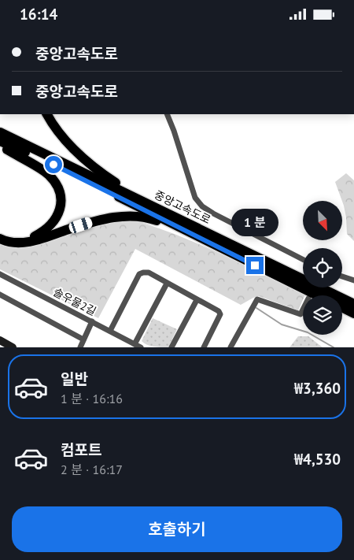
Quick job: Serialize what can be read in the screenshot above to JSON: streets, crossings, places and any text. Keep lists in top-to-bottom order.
{
  "streets": {
    "highway": ["중앙고속도로"],
    "street": ["솔우물2길"]
  },
  "north": "bottom right",
  "page": {
    "status": "16:14",
    "banner": ["중앙고속도로", "중앙고속도로"],
    "bubble": "1 분",
    "list": [
      {
        "name": "일반",
        "note": "1 분 · 16:16",
        "value": "₩3,360"
      },
      {
        "name": "컴포트",
        "note": "2 분 · 16:17",
        "value": "₩4,530"
      }
    ],
    "buttons": "호출하기"
  }
}
